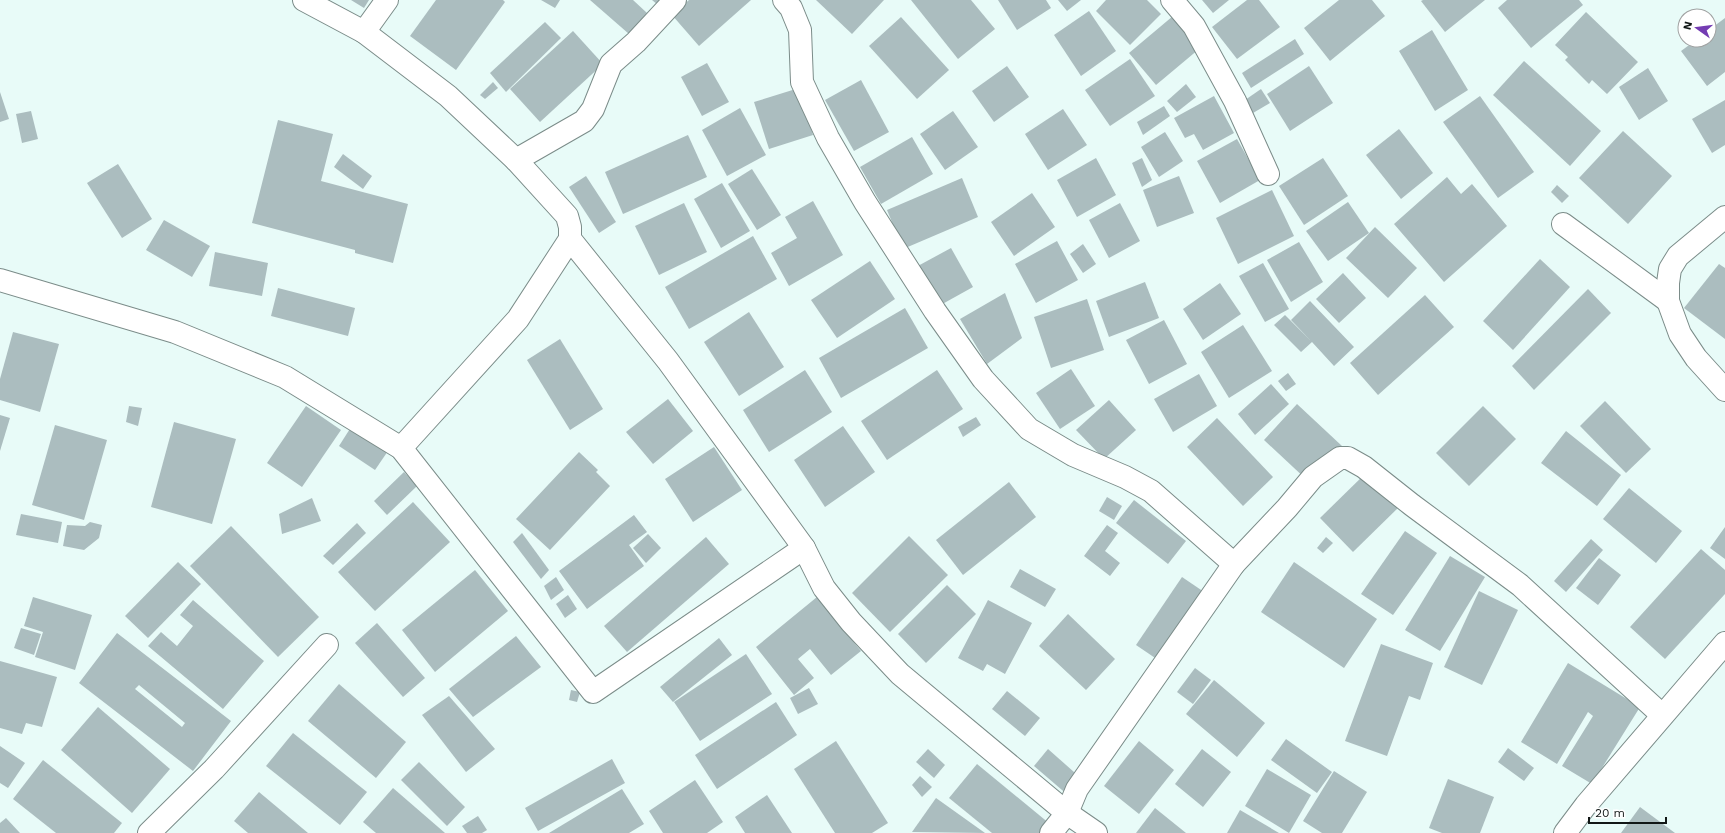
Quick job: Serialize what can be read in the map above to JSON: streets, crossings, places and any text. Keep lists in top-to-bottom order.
{
  "scale_bar": "20 m",
  "north": "left"
}
